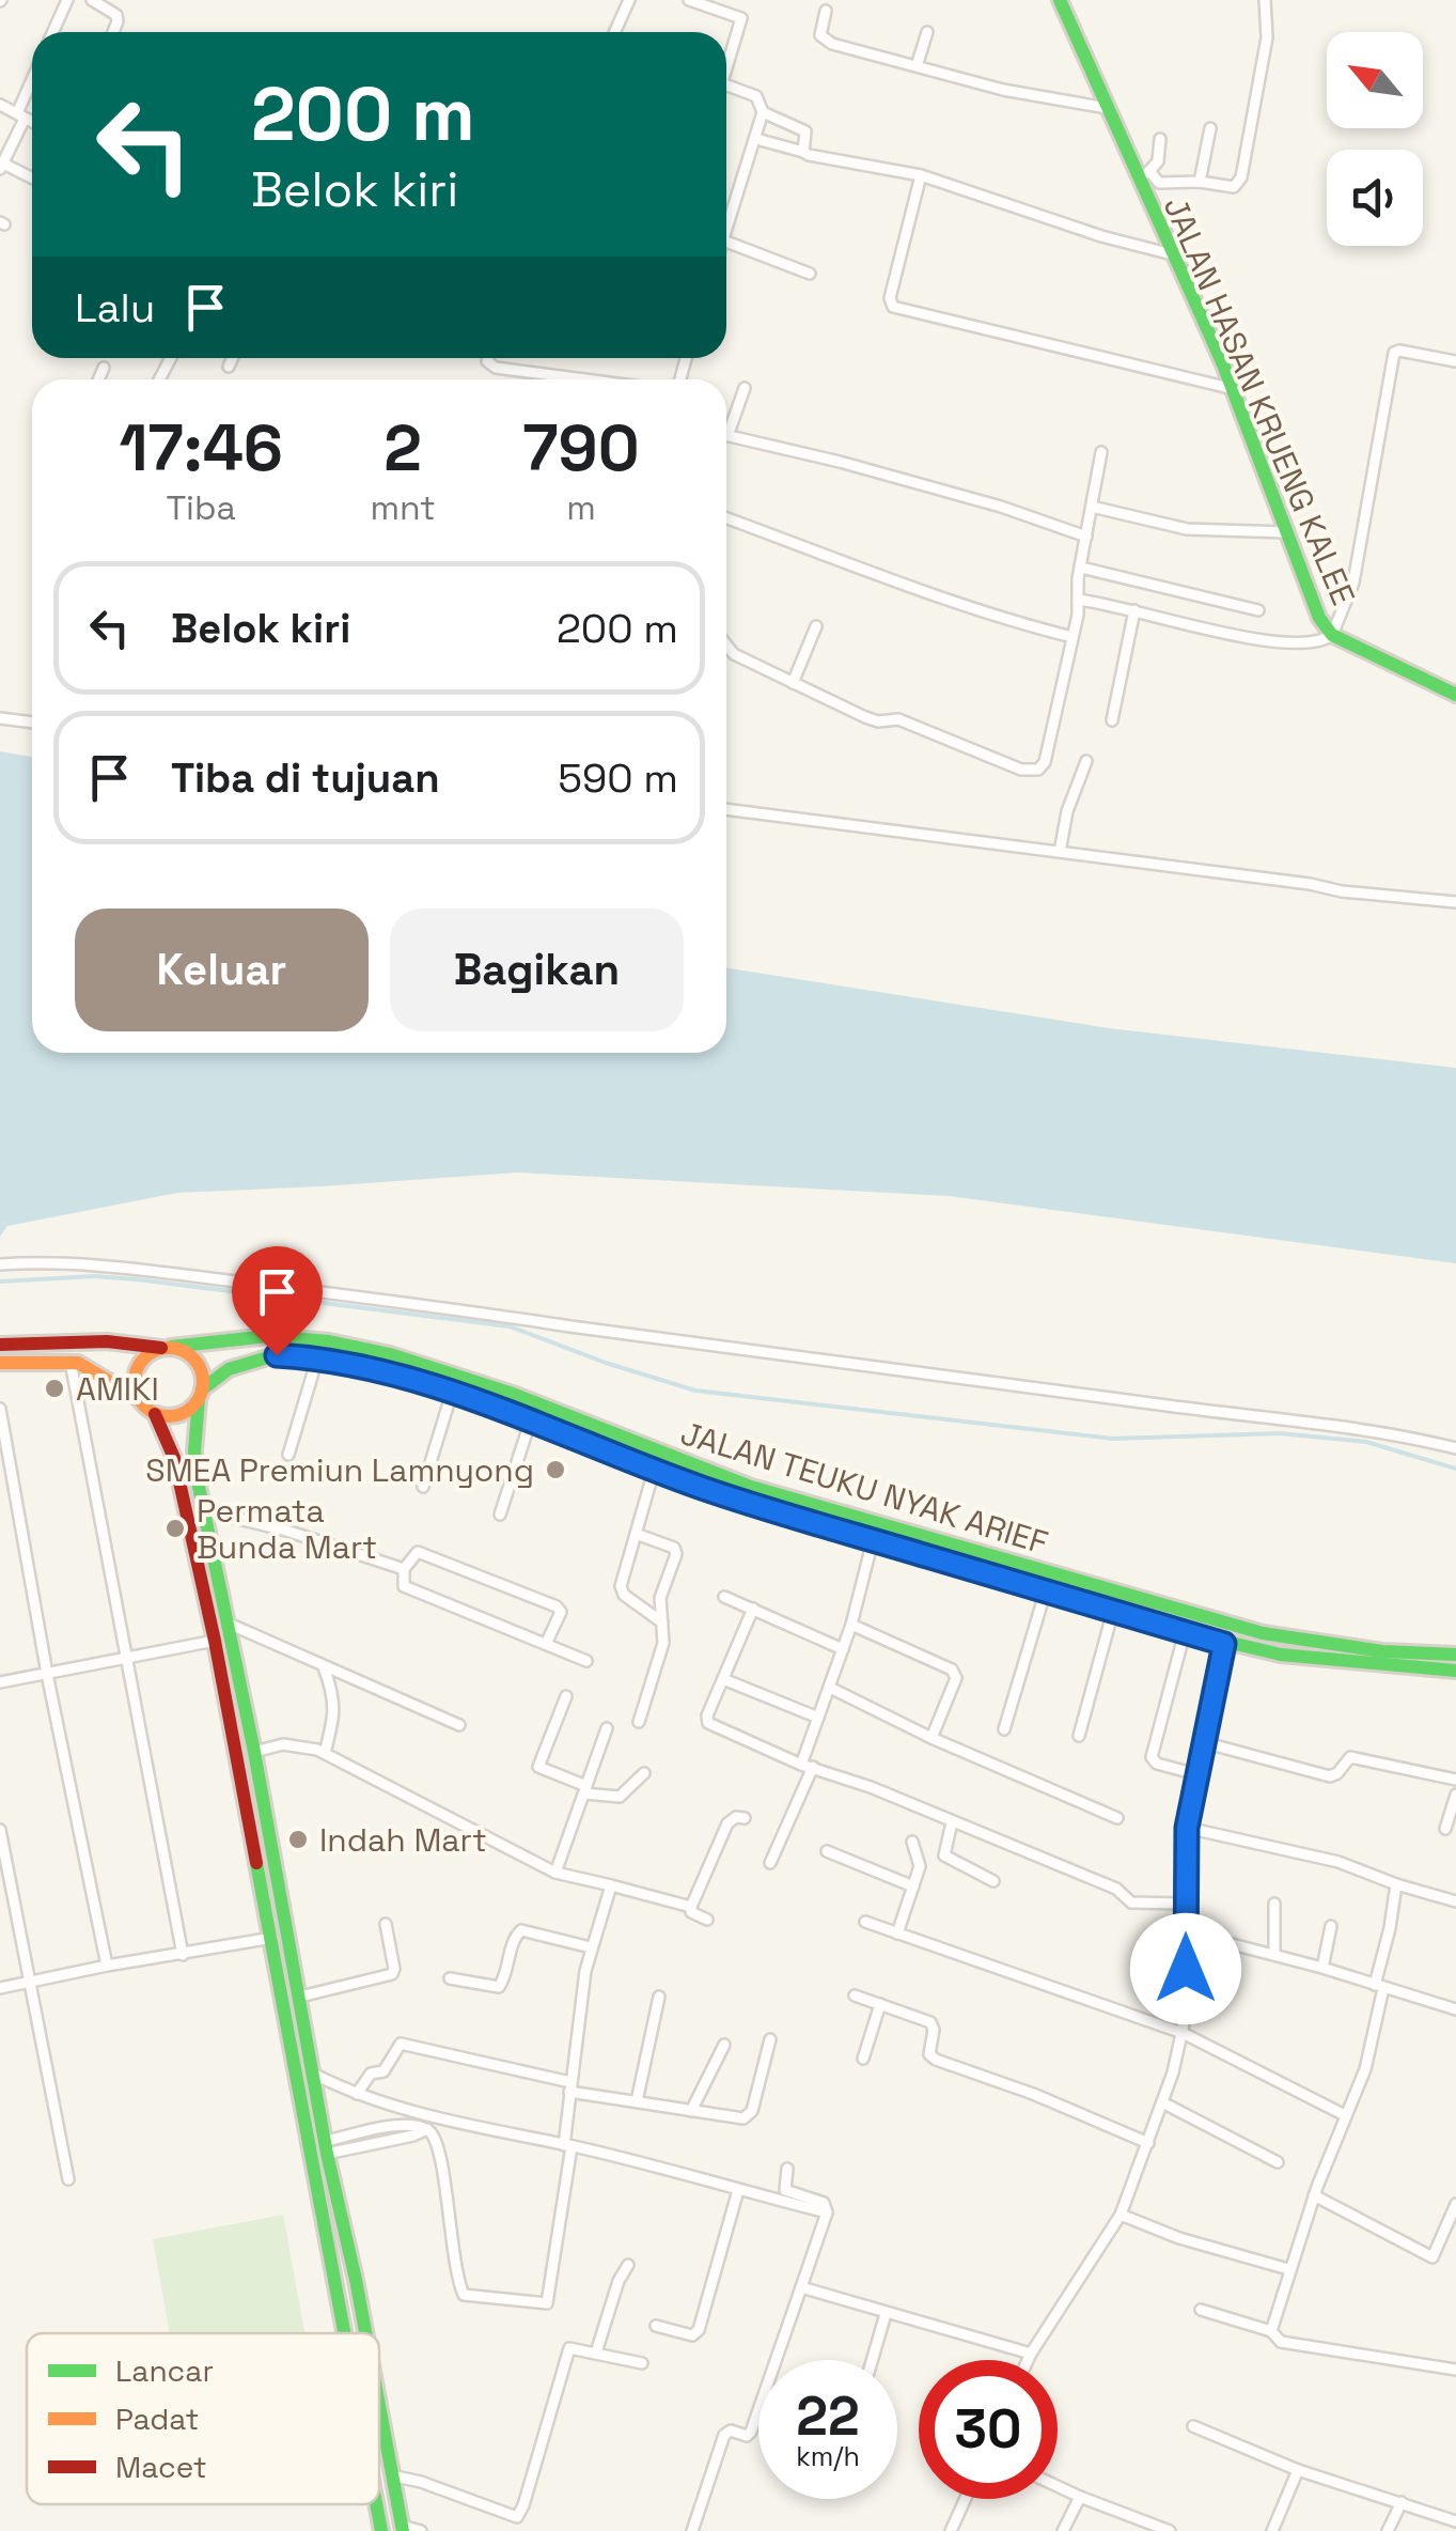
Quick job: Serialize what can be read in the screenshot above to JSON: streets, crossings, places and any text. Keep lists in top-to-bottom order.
{
  "streets": {
    "main road": ["JALAN HASAN KRUENG KALEE", "JALAN TEUKU NYAK ARIEF"]
  },
  "places": [
    "AMIKI",
    "SMEA Premiun Lamnyong",
    "Permata Bunda Mart",
    "Indah Mart"
  ],
  "legend": ["Lancar", "Padat", "Macet"],
  "north": "top left",
  "page": {
    "turn": ["200 m", "Belok kiri"],
    "then": "Lalu",
    "eta": [
      "17:46",
      "Tiba",
      "2",
      "mnt",
      "790",
      "m"
    ],
    "list": [
      {
        "name": "Belok kiri",
        "value": "200 m"
      },
      {
        "name": "Tiba di tujuan",
        "value": "590 m"
      }
    ],
    "buttons": ["Keluar", "Bagikan"],
    "speed": "22 km/h",
    "limit": "30"
  }
}
